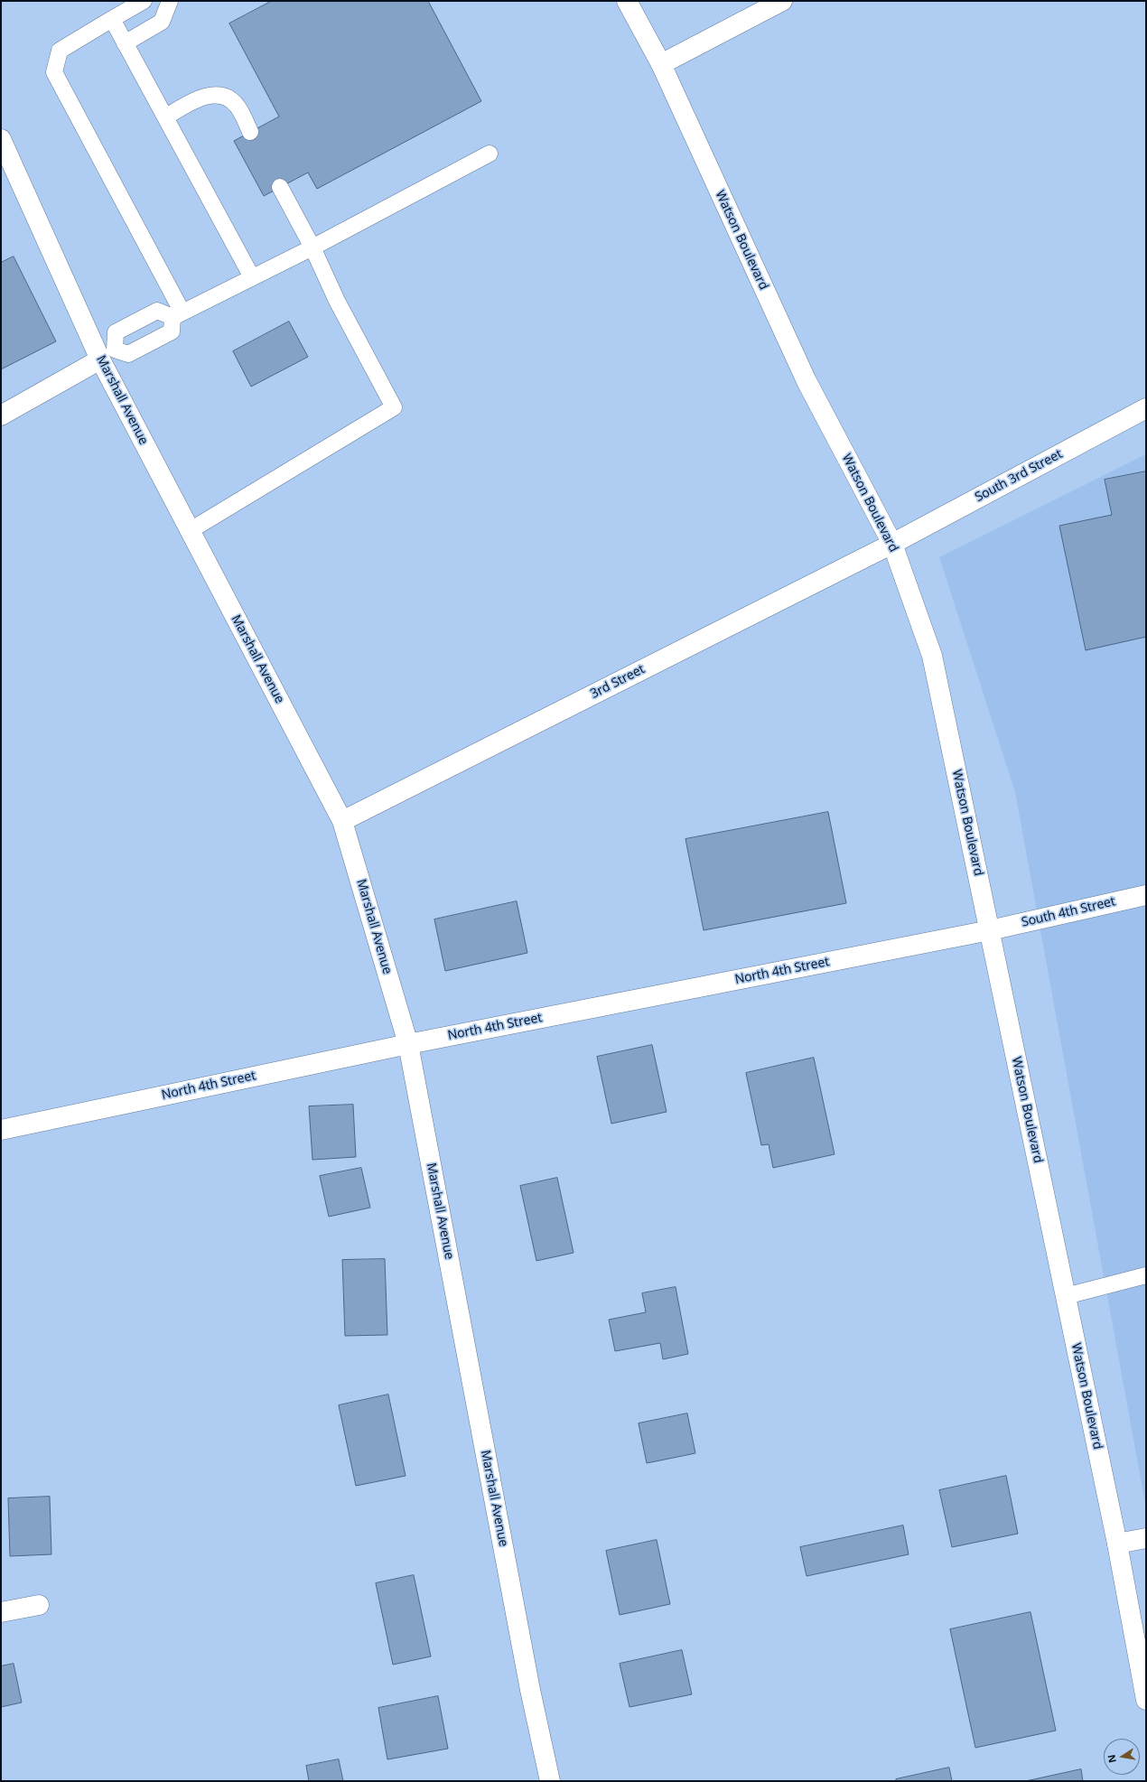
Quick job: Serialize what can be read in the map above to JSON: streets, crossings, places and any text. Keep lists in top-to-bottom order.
{
  "streets": {
    "street": [
      "Watson Boulevard",
      "Marshall Avenue",
      "South 3rd Street",
      "3rd Street",
      "South 4th Street",
      "North 4th Street"
    ]
  },
  "crossings": [
    ["Watson Boulevard", "South 3rd Street"],
    ["Watson Boulevard", "3rd Street"],
    ["Watson Boulevard", "South 4th Street"],
    ["Watson Boulevard", "North 4th Street"],
    ["Marshall Avenue", "3rd Street"],
    ["Marshall Avenue", "North 4th Street"],
    ["South 3rd Street", "3rd Street"],
    ["South 4th Street", "North 4th Street"]
  ],
  "north": "left"
}
